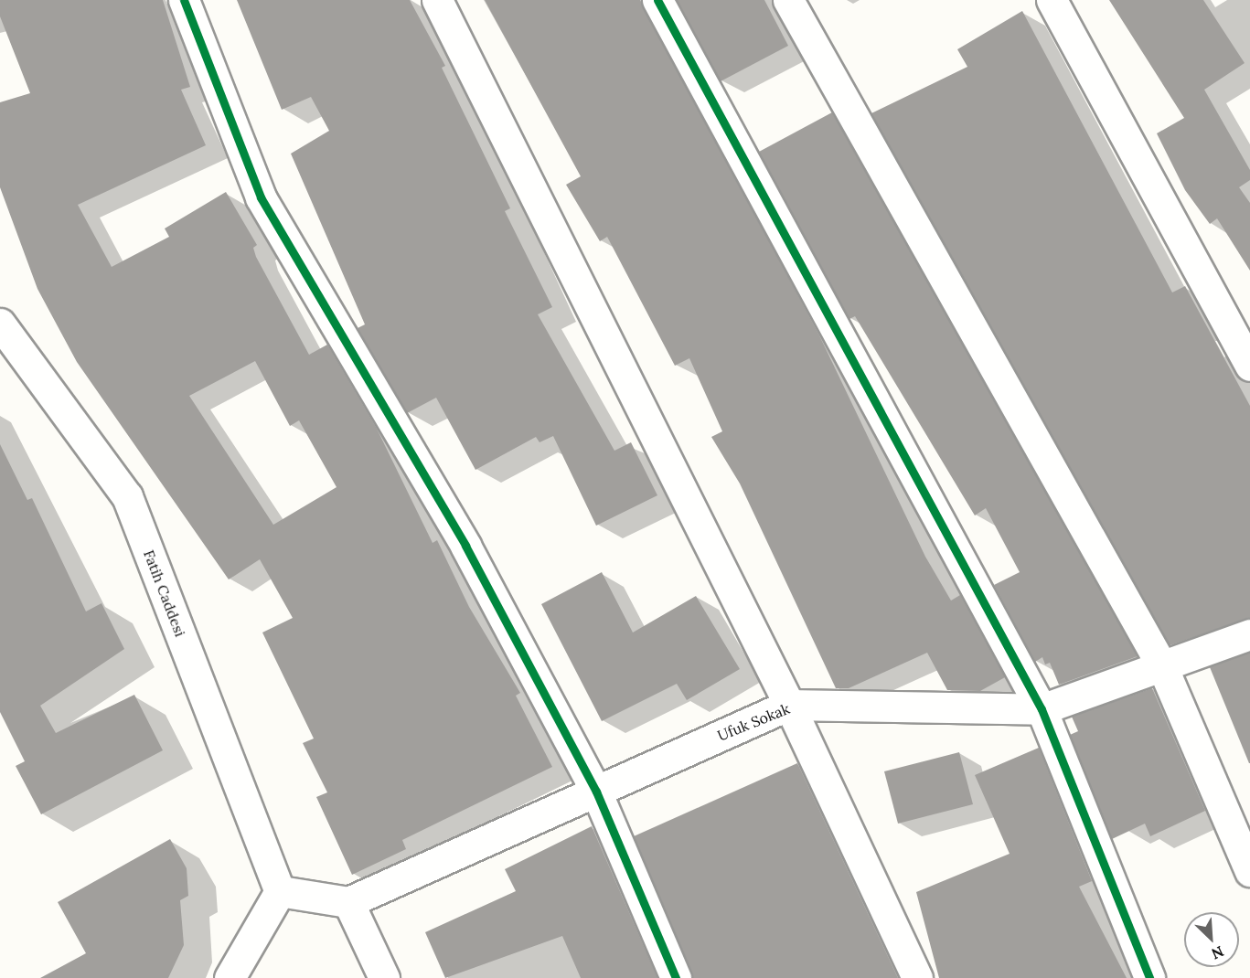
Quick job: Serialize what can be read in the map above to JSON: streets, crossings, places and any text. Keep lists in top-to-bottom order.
{
  "streets": {
    "street": ["Fatih Caddesi", "Ufuk Sokak"]
  },
  "north": "bottom right"
}
